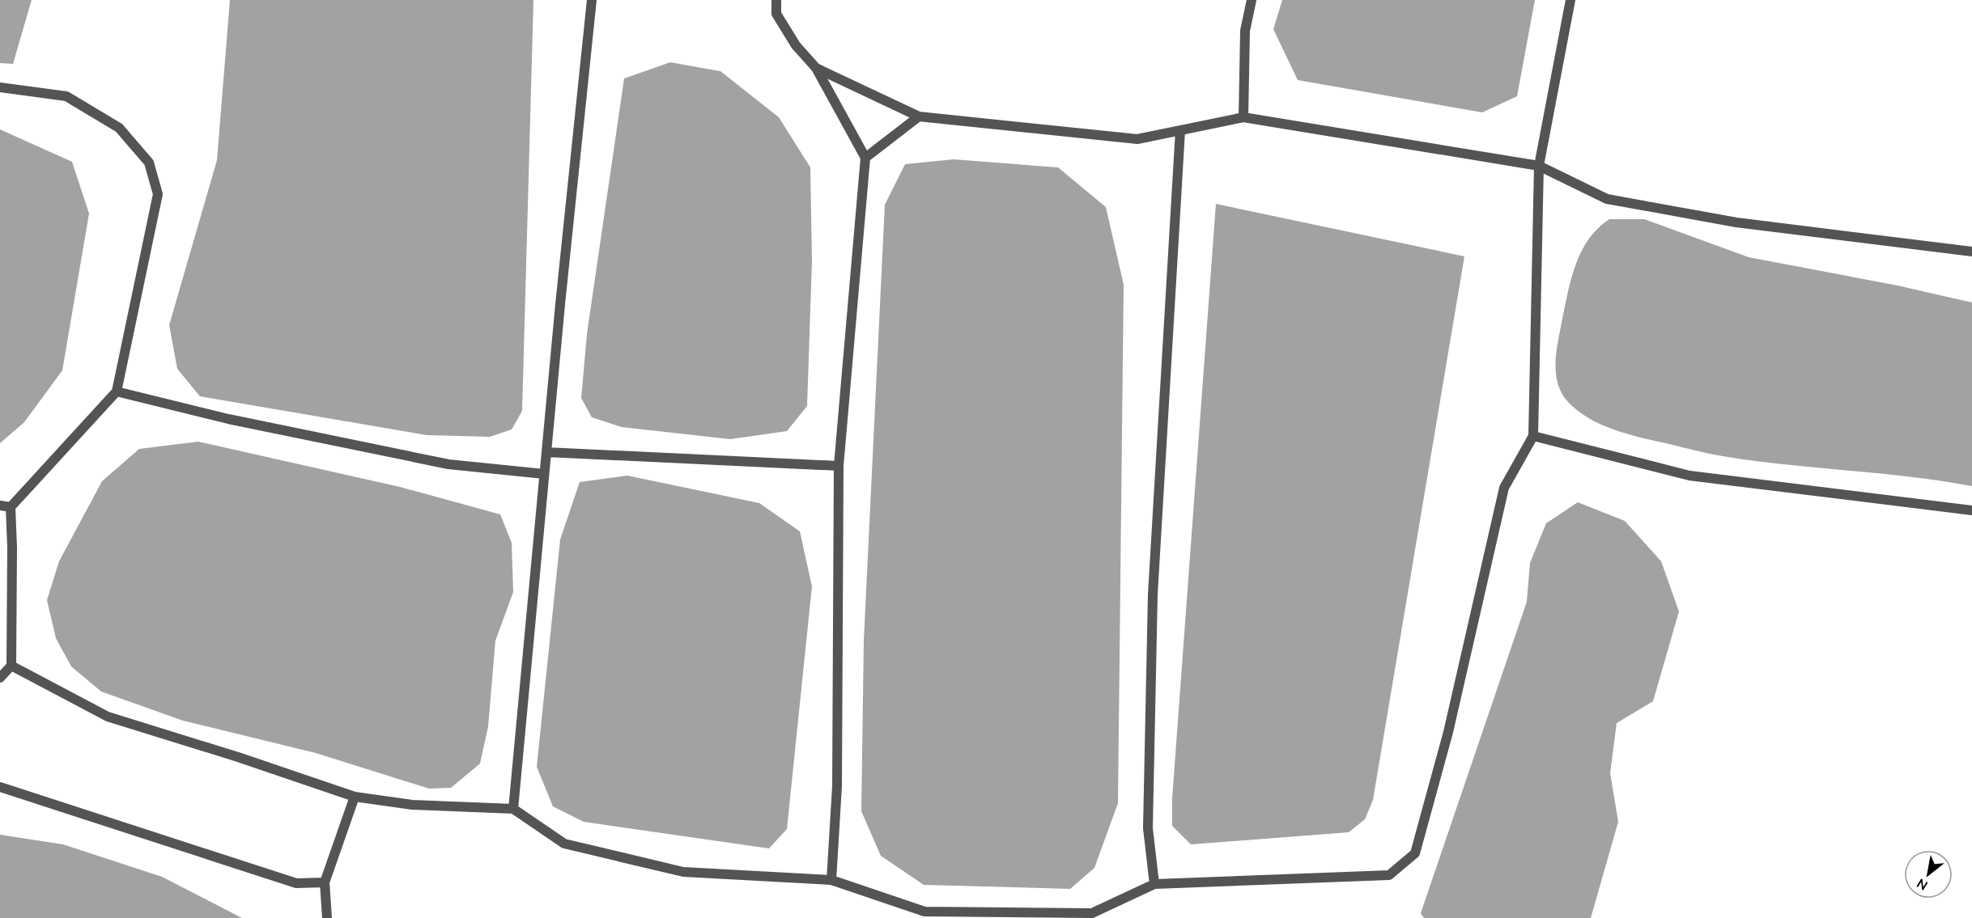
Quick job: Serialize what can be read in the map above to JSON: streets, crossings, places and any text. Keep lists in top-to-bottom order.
{
  "north": "bottom left"
}
